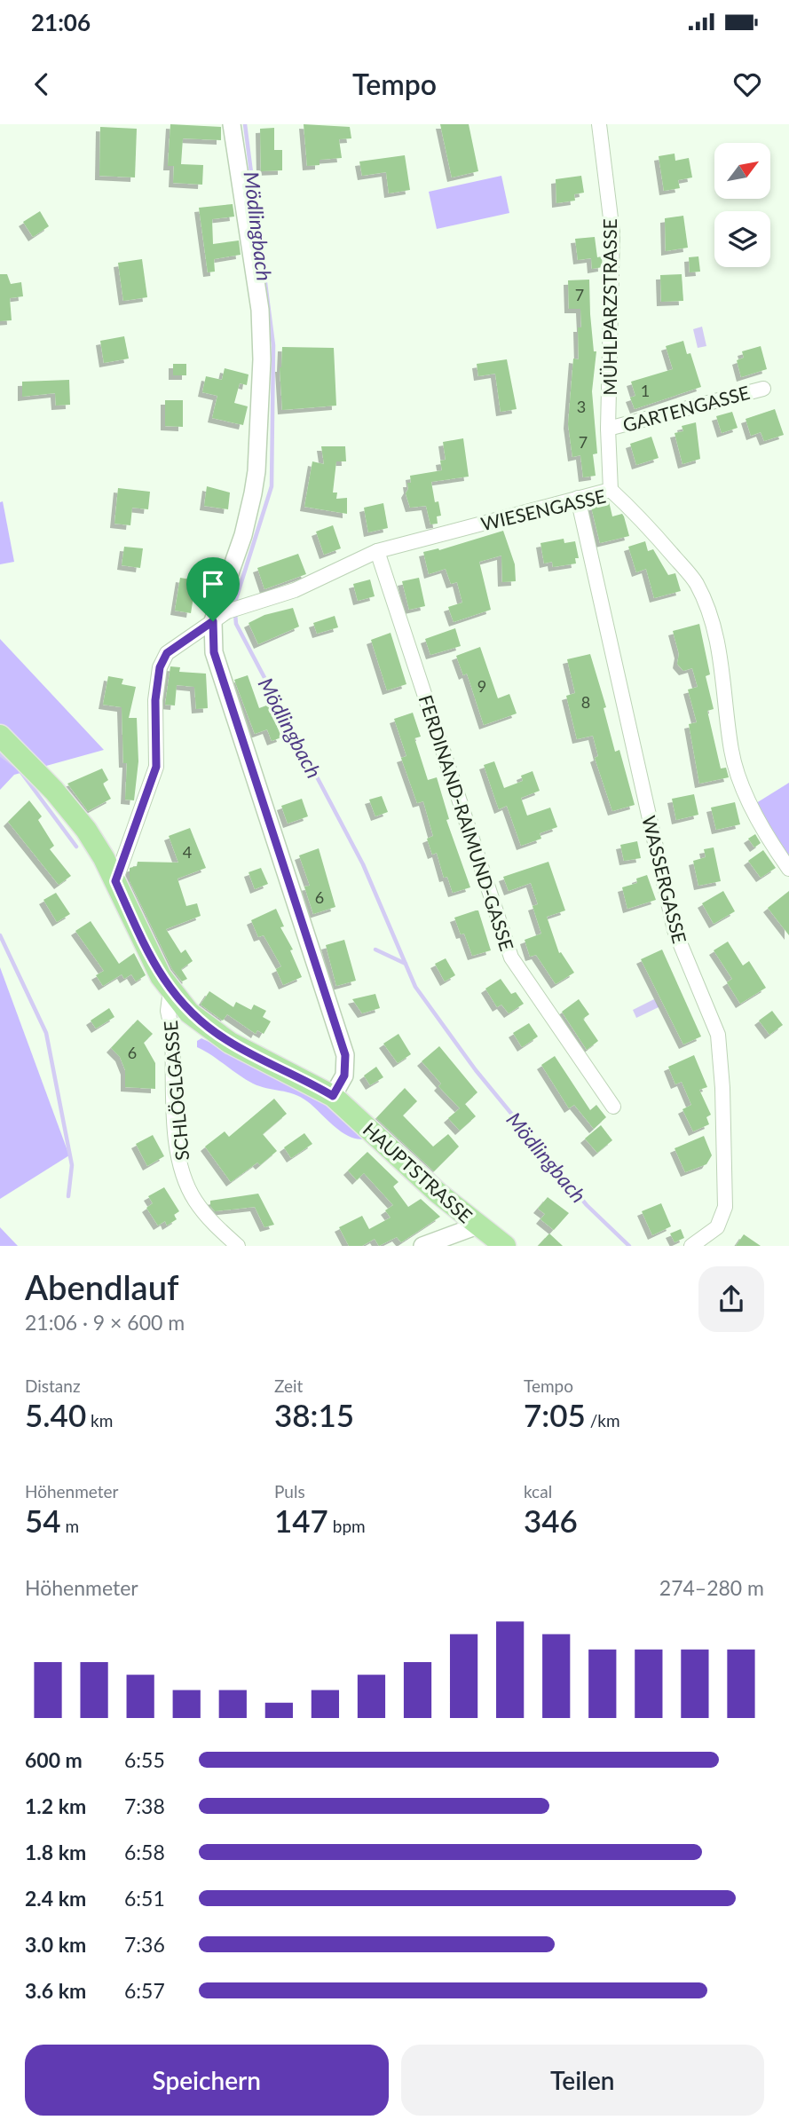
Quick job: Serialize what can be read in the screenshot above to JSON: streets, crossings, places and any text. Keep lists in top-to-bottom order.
{
  "streets": {
    "main road": ["HAUPTSTRASSE"],
    "street": [
      "MÜHLPARZSTRASSE",
      "GARTENGASSE",
      "WIESENGASSE",
      "FERDINAND-RAIMUND-GASSE",
      "WASSERGASSE",
      "SCHLÖGLGASSE"
    ]
  },
  "crossings": [
    ["MÜHLPARZSTRASSE", "GARTENGASSE"],
    ["MÜHLPARZSTRASSE", "WIESENGASSE"],
    ["WIESENGASSE", "FERDINAND-RAIMUND-GASSE"],
    ["WIESENGASSE", "WASSERGASSE"],
    ["WIESENGASSE", "HAUPTSTRASSE"],
    ["SCHLÖGLGASSE", "HAUPTSTRASSE"]
  ],
  "water": ["Mödlingbach"],
  "house_numbers": [
    "7",
    "1",
    "3",
    "7",
    "9",
    "8",
    "4",
    "6",
    "6"
  ],
  "north": "top right",
  "page": {
    "status": "21:06",
    "header": "Tempo",
    "heading": ["Abendlauf", "21:06 · 9 × 600 m"],
    "stats": [
      ["Distanz", "5.40 km"],
      ["Zeit", "38:15"],
      ["Tempo", "7:05 /km"],
      ["Höhenmeter", "54 m"],
      ["Puls", "147 bpm"],
      ["kcal", "346"]
    ],
    "chart": ["Höhenmeter", "274–280 m"],
    "list": [
      {
        "name": "600 m",
        "note": "6:55"
      },
      {
        "name": "1.2 km",
        "note": "7:38"
      },
      {
        "name": "1.8 km",
        "note": "6:58"
      },
      {
        "name": "2.4 km",
        "note": "6:51"
      },
      {
        "name": "3.0 km",
        "note": "7:36"
      },
      {
        "name": "3.6 km",
        "note": "6:57"
      }
    ],
    "buttons": ["Speichern", "Teilen"]
  }
}
